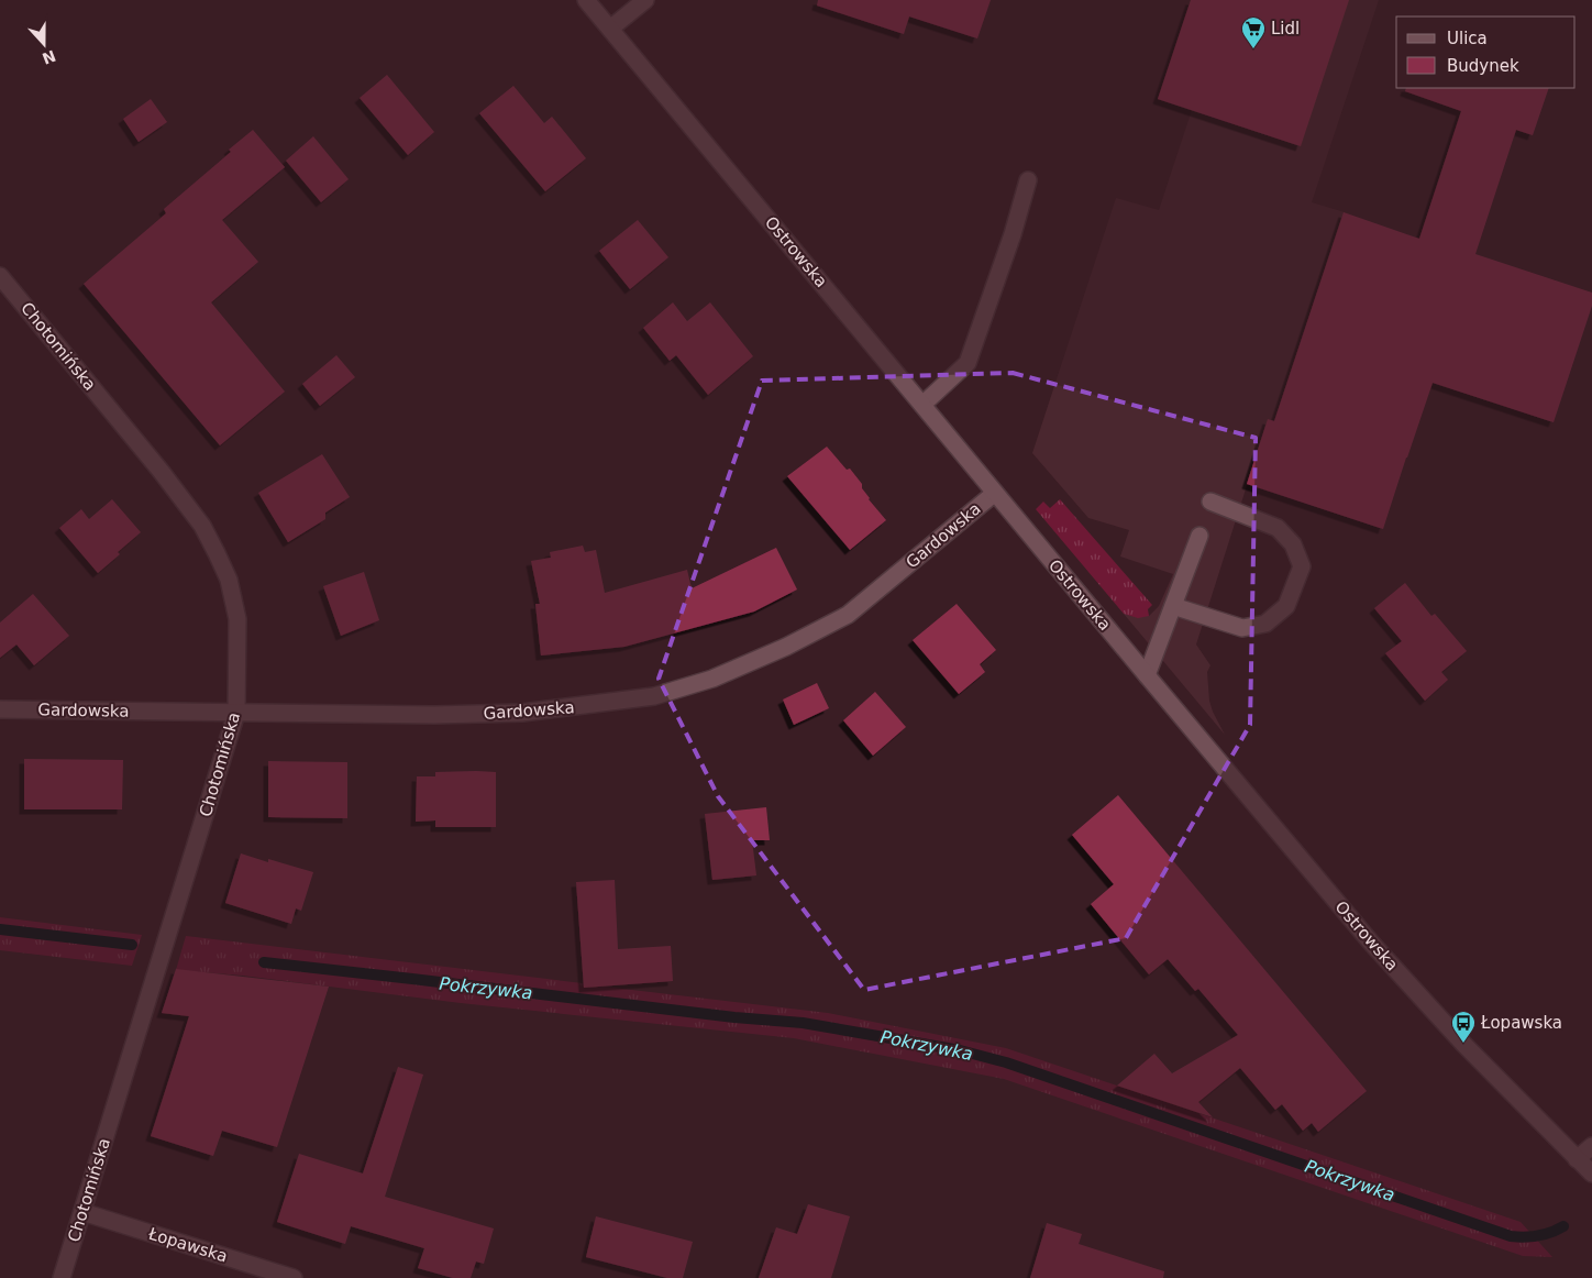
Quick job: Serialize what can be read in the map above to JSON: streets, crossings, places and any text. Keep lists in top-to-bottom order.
{
  "streets": {
    "street": [
      "Ostrowska",
      "Chotomińska",
      "Gardowska",
      "Łopawska"
    ]
  },
  "crossings": [
    ["Ostrowska", "Gardowska"],
    ["Chotomińska", "Gardowska"],
    ["Chotomińska", "Łopawska"]
  ],
  "water": ["Pokrzywka"],
  "places": {
    "supermarket": ["Lidl"],
    "bus stop": ["Łopawska"]
  },
  "legend": ["Ulica", "Budynek"],
  "north": "bottom"
}
